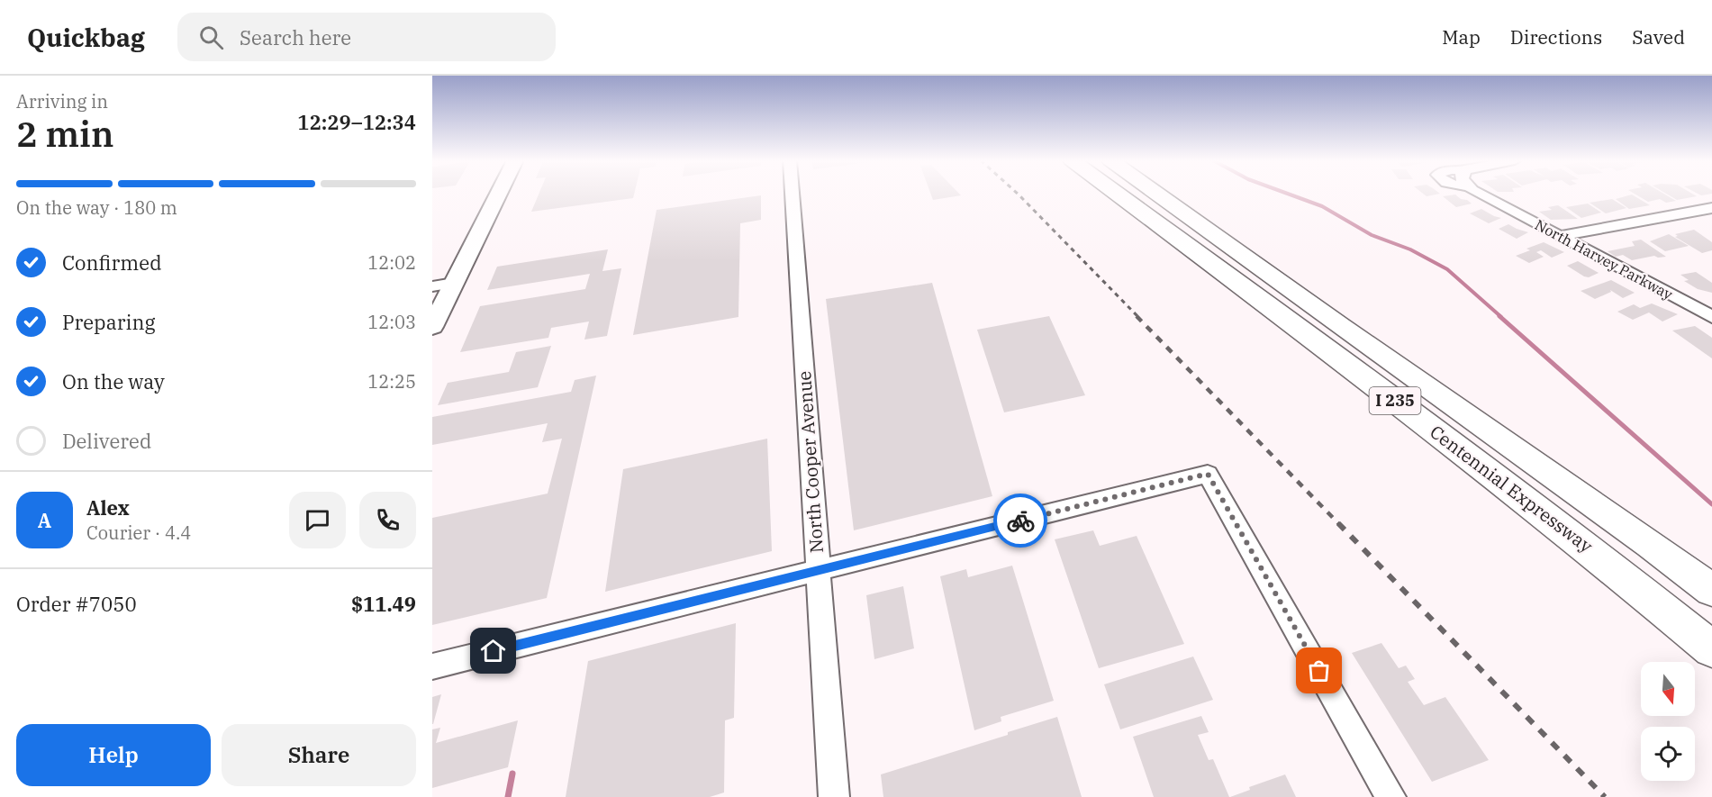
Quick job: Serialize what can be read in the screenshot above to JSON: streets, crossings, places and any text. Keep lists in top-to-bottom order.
{
  "streets": {
    "highway": ["I 235", "Centennial Expressway"],
    "street": ["North Harvey Parkway", "North Cooper Avenue"]
  },
  "north": "bottom",
  "page": {
    "header": "Quickbag",
    "search": "Search here",
    "nav": ["Map", "Directions", "Saved"],
    "heading": ["2 min", "Arriving in", "12:29–12:34"],
    "panel": [
      "Alex",
      "Courier · 4.4",
      "Order #7050",
      "$11.49"
    ],
    "bar": "On the way · 180 m",
    "list": [
      ["Confirmed", "12:02"],
      ["Preparing", "12:03"],
      ["On the way", "12:25"],
      "Delivered"
    ],
    "round": "A",
    "buttons": ["Help", "Share"]
  }
}
